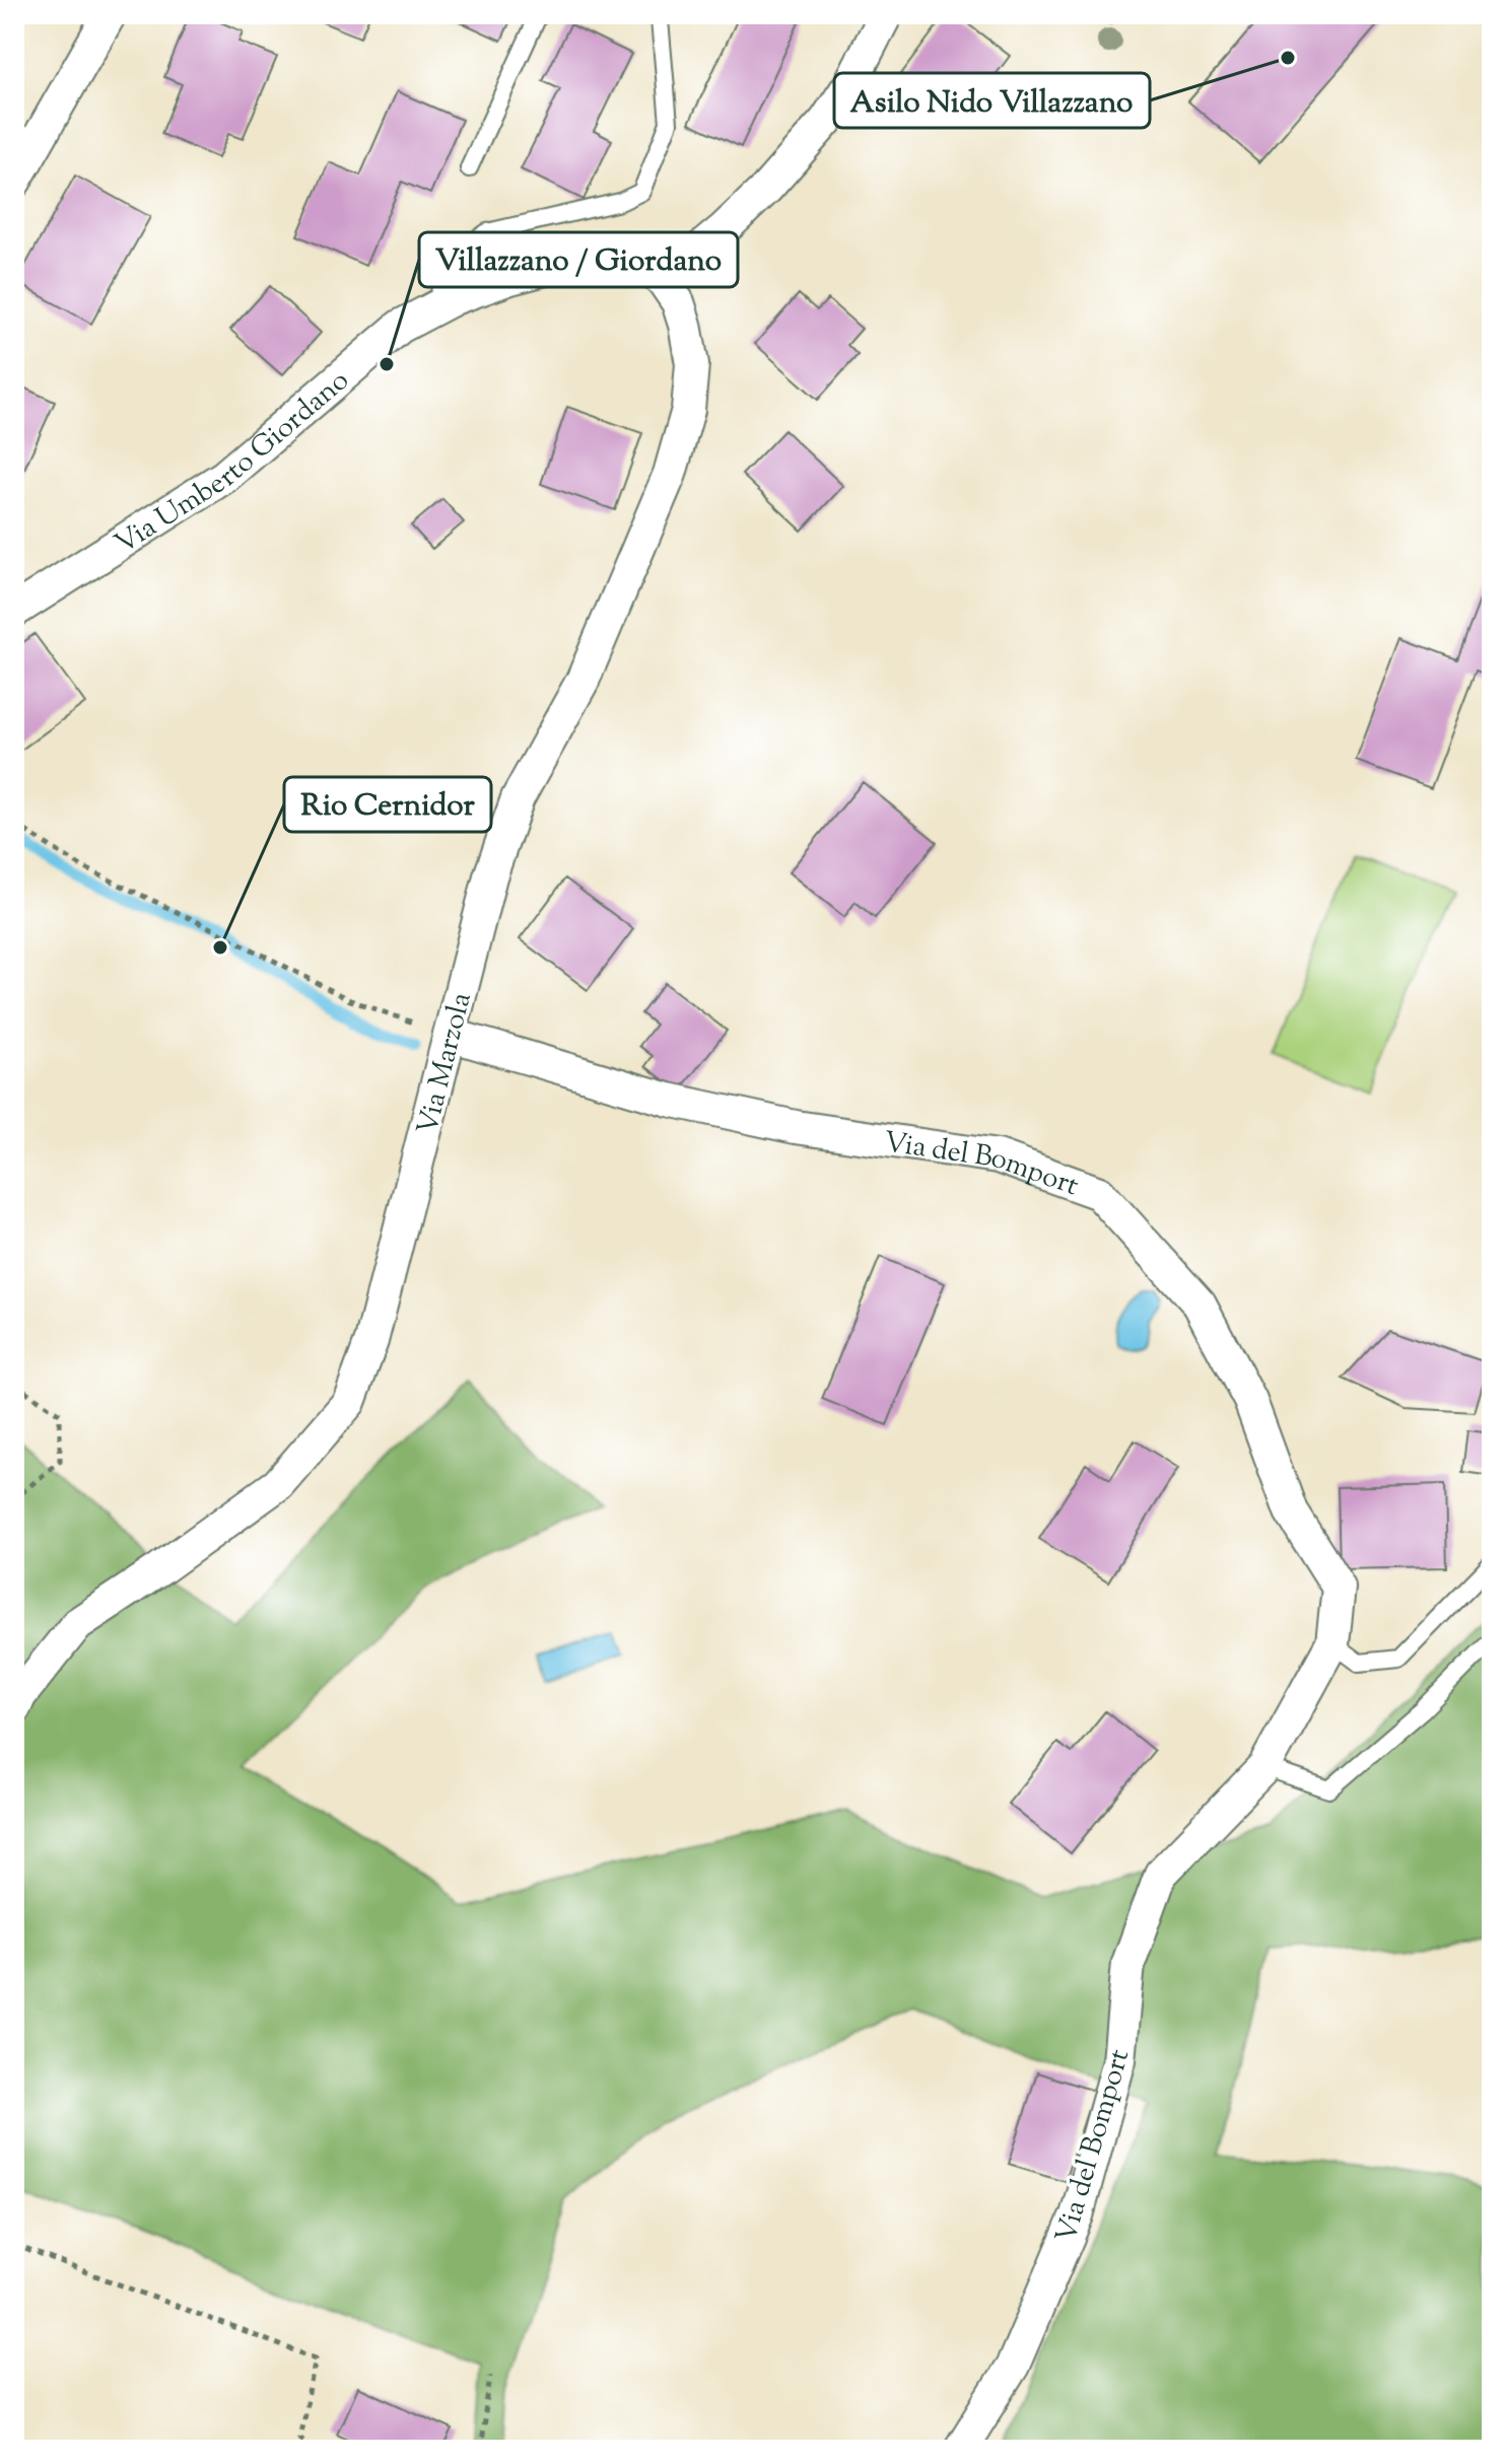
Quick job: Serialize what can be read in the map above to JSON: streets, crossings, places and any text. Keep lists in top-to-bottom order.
{
  "streets": {
    "street": ["Via Umberto Giordano", "Via Marzola", "Via del Bomport"]
  },
  "crossings": [
    ["Via Umberto Giordano", "Via Marzola"],
    ["Via Marzola", "Via del Bomport"]
  ],
  "places": ["Asilo Nido Villazzano", "Villazzano / Giordano", "Rio Cernidor"]
}
